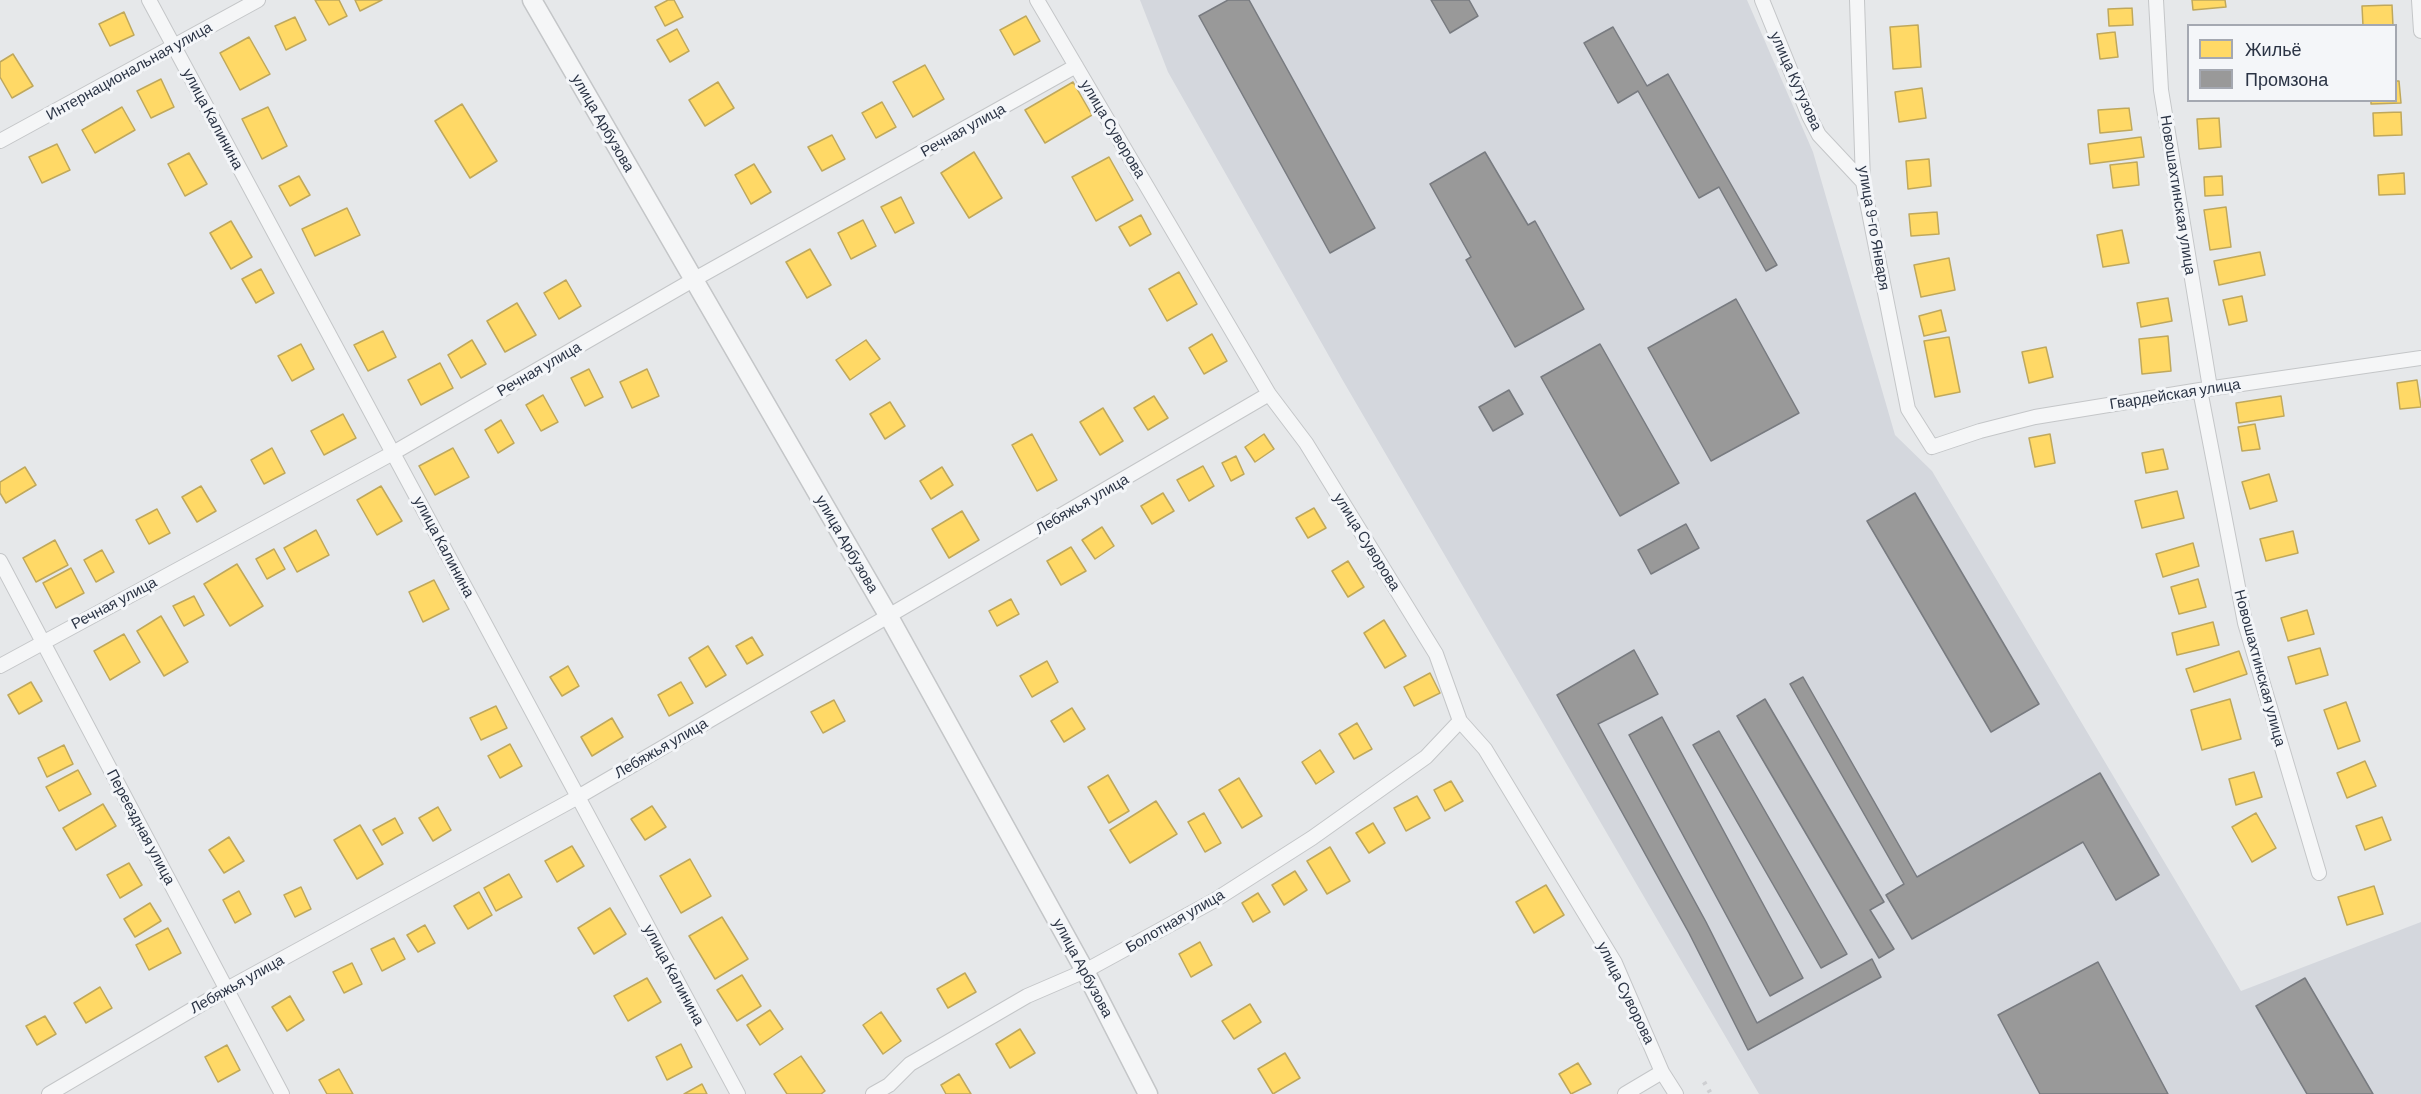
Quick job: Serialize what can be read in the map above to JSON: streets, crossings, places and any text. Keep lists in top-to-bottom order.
{
  "streets": {
    "street": [
      "Интернациональная улица",
      "улица Кутузова",
      "улица Калинина",
      "улица Арбузова",
      "улица Суворова",
      "Речная улица",
      "Новошахтинская улица",
      "улица 9-го Января",
      "Гвардейская улица",
      "Лебяжья улица",
      "Переездная улица",
      "Болотная улица"
    ]
  },
  "crossings": [
    ["Интернациональная улица", "улица Калинина"],
    ["улица Кутузова", "улица 9-го Января"],
    ["улица Калинина", "Речная улица"],
    ["улица Калинина", "Лебяжья улица"],
    ["улица Арбузова", "Речная улица"],
    ["улица Арбузова", "Лебяжья улица"],
    ["улица Арбузова", "Болотная улица"],
    ["улица Суворова", "Речная улица"],
    ["улица Суворова", "Лебяжья улица"],
    ["улица Суворова", "Болотная улица"],
    ["Речная улица", "Переездная улица"],
    ["Новошахтинская улица", "Гвардейская улица"],
    ["улица 9-го Января", "Гвардейская улица"],
    ["Лебяжья улица", "Переездная улица"]
  ],
  "legend": ["Жильё", "Промзона"]
}
